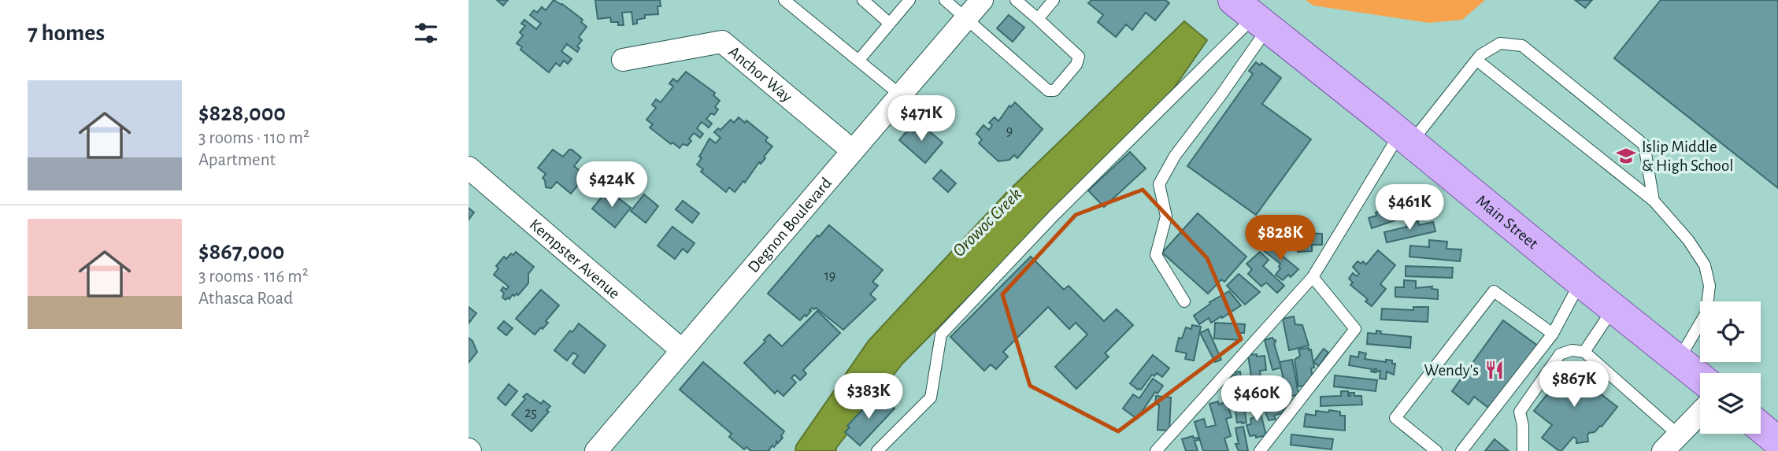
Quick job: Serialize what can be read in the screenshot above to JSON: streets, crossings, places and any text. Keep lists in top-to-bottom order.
{
  "streets": {
    "main road": ["Main Street"],
    "street": ["Anchor Way", "Degnon Boulevard", "Kempster Avenue"]
  },
  "crossings": [
    ["Anchor Way", "Degnon Boulevard"],
    ["Degnon Boulevard", "Kempster Avenue"]
  ],
  "water": ["Orowoc Creek"],
  "places": {
    "school or university": ["Islip Middle & High School"],
    "restaurant": ["Wendy's"]
  },
  "house_numbers": ["9", "19", "25"],
  "page": {
    "heading": "7 homes",
    "list": [
      {
        "name": "$828,000",
        "note": "3 rooms · 110 m² · Apartment"
      },
      {
        "name": "$867,000",
        "note": "3 rooms · 116 m² · Athasca Road"
      }
    ],
    "price": [
      "$471K",
      "$424K",
      "$461K",
      "$828K",
      "$867K",
      "$383K",
      "$460K"
    ]
  }
}
